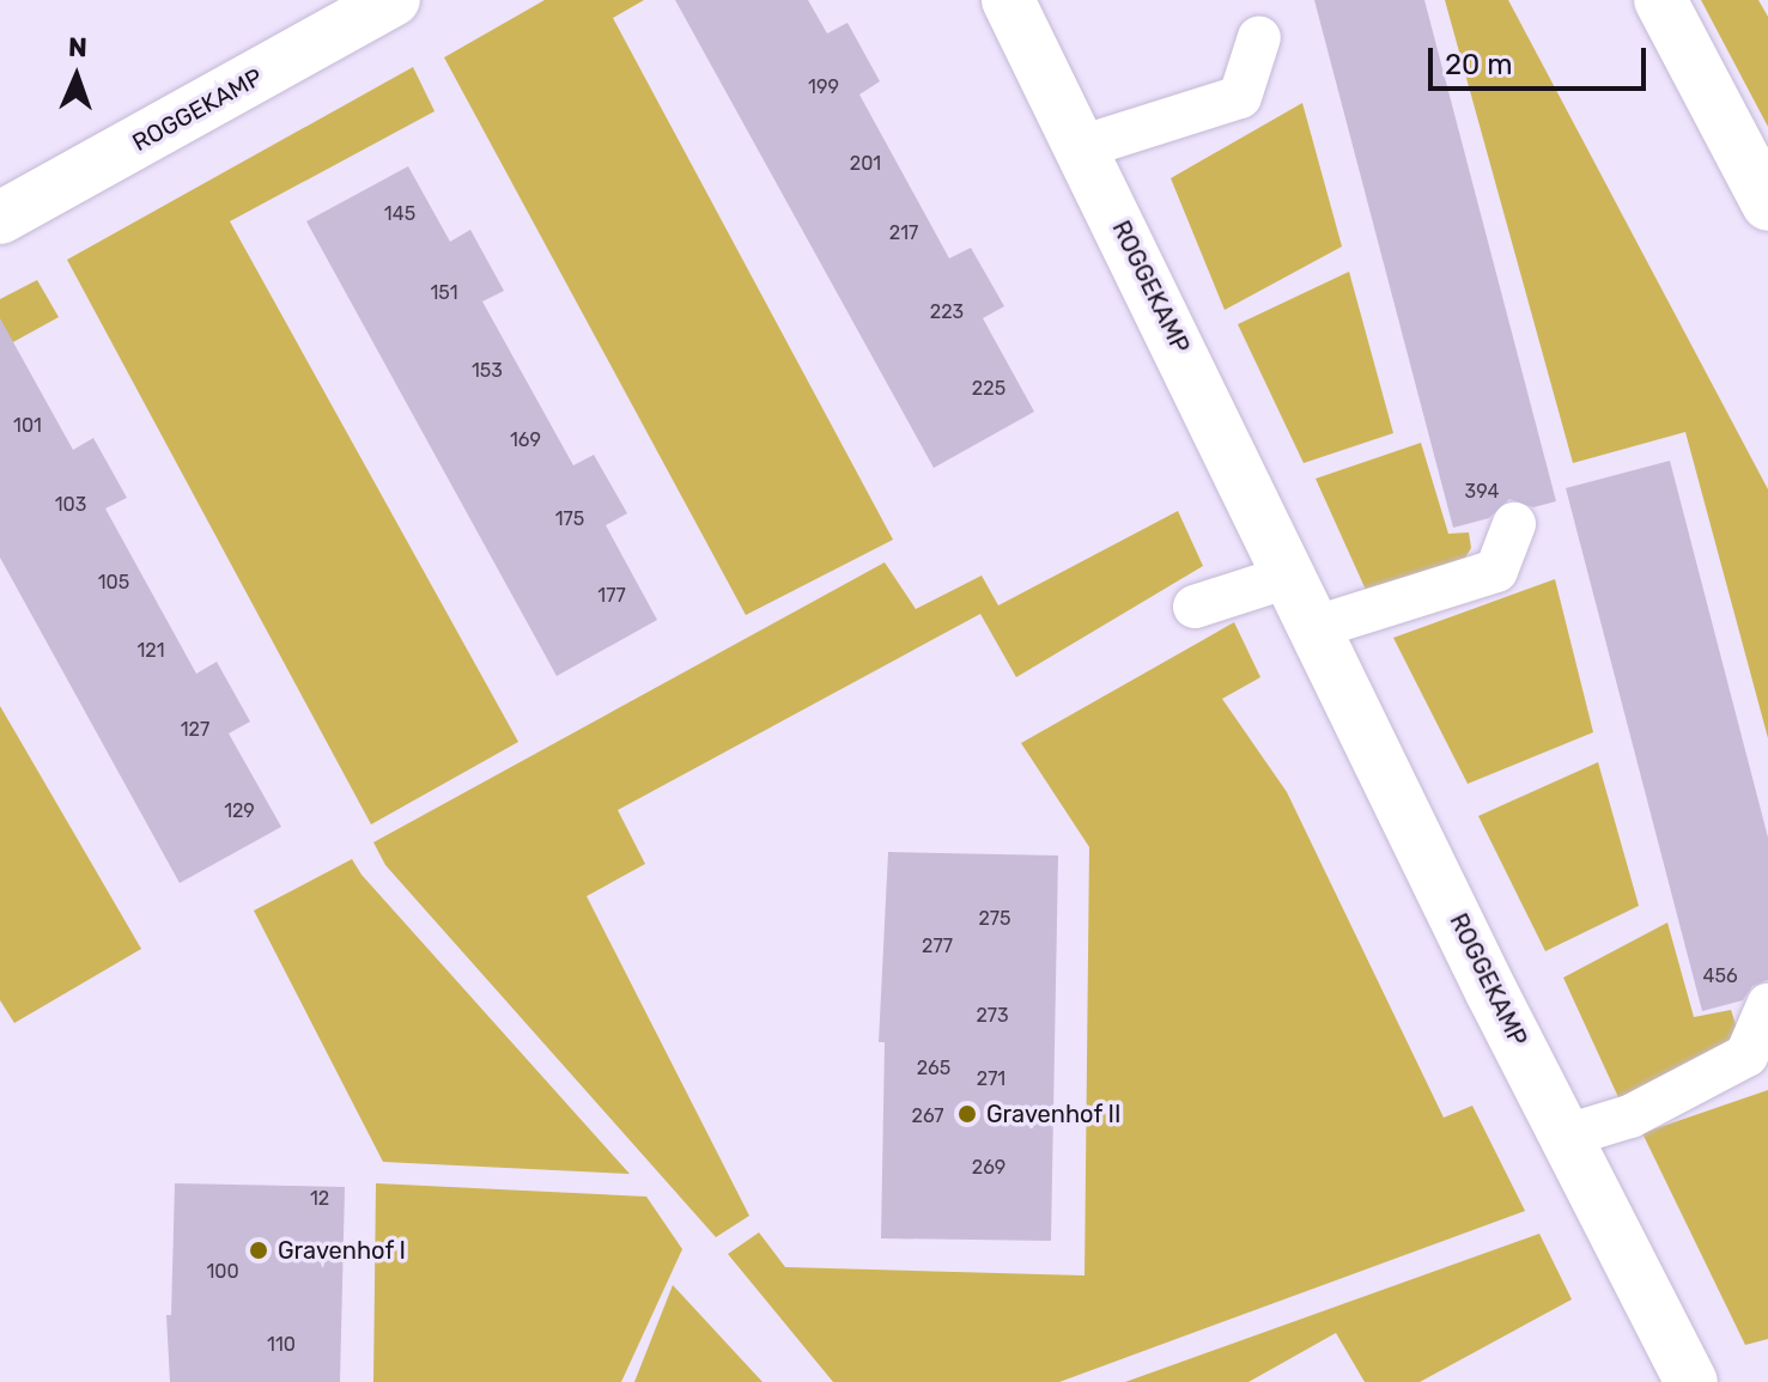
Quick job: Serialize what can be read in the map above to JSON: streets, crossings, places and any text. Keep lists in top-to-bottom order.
{
  "streets": {
    "street": ["ROGGEKAMP"]
  },
  "places": ["Gravenhof II", "Gravenhof I"],
  "house_numbers": [
    "199",
    "201",
    "145",
    "217",
    "151",
    "223",
    "153",
    "225",
    "101",
    "169",
    "394",
    "103",
    "175",
    "105",
    "177",
    "121",
    "127",
    "129",
    "275",
    "277",
    "456",
    "273",
    "265",
    "271",
    "267",
    "269",
    "12",
    "100",
    "110"
  ],
  "scale_bar": "20 m",
  "north": "top"
}
